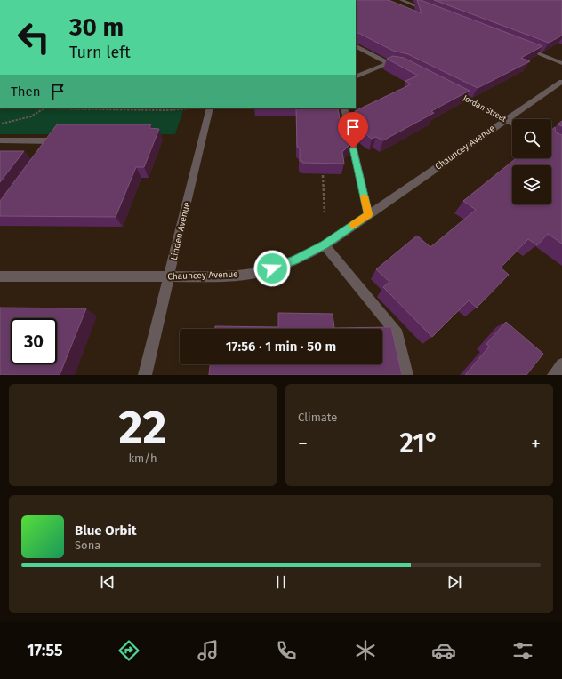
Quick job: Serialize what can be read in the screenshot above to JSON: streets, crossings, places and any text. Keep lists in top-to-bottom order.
{
  "streets": {
    "street": ["Jordan Street", "Chauncey Avenue", "Linden Avenue"]
  },
  "crossings": [
    ["Jordan Street", "Chauncey Avenue"],
    ["Chauncey Avenue", "Linden Avenue"]
  ],
  "page": {
    "turn": ["30 m", "Turn left"],
    "then": "Then",
    "limit": "30",
    "trip": "17:56 · 1 min · 50 m",
    "tile": [
      ["22", "km/h"],
      "Climate"
    ],
    "heat": ["−", "21°", "+"],
    "song": ["Blue Orbit", "Sona"],
    "tabs": "17:55"
  }
}
